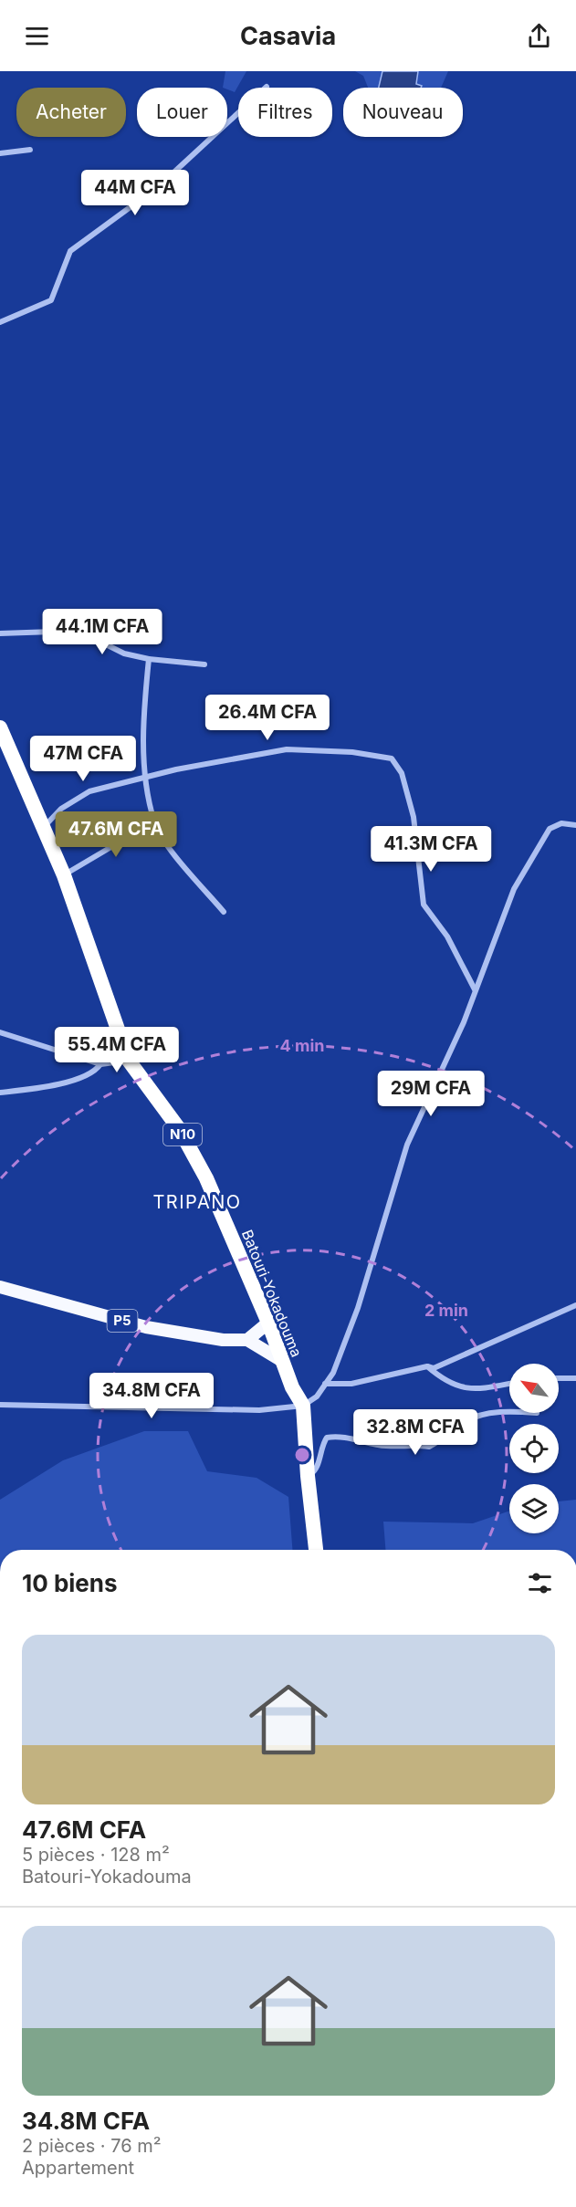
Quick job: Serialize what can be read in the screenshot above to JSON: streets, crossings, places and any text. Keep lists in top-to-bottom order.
{
  "streets": {
    "highway": ["N10", "Batouri-Yokadouma"],
    "main road": ["P5"]
  },
  "districts": ["TRIPANO"],
  "north": "top left",
  "page": {
    "header": "Casavia",
    "chip": [
      "Acheter",
      "Louer",
      "Filtres",
      "Nouveau"
    ],
    "price": [
      "44M CFA",
      "44.1M CFA",
      "26.4M CFA",
      "47M CFA",
      "47.6M CFA",
      "41.3M CFA",
      "55.4M CFA",
      "29M CFA",
      "34.8M CFA",
      "32.8M CFA"
    ],
    "heading": "10 biens",
    "list": [
      {
        "name": "47.6M CFA",
        "note": "5 pièces · 128 m² · Batouri-Yokadouma"
      },
      {
        "name": "34.8M CFA",
        "note": "2 pièces · 76 m² · Appartement"
      }
    ]
  },
  "rings": ["4 min", "2 min"]
}
